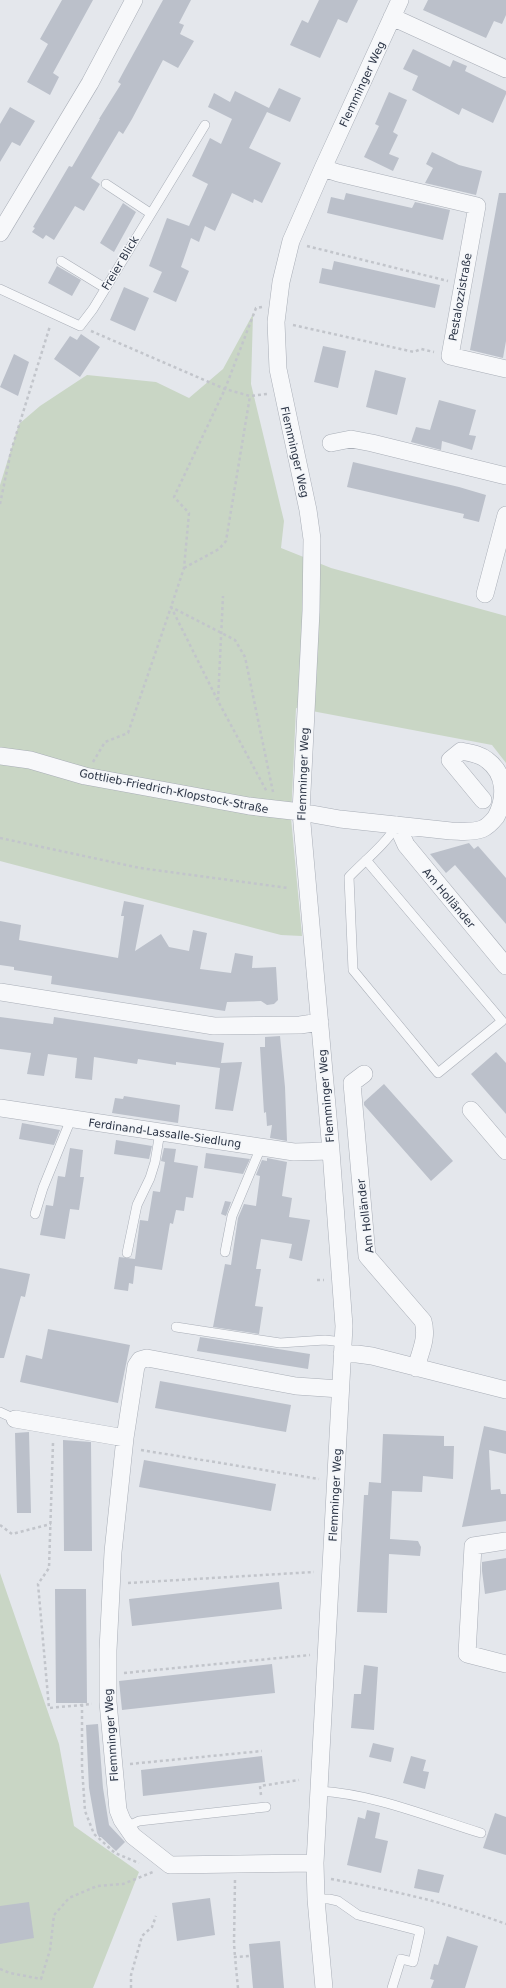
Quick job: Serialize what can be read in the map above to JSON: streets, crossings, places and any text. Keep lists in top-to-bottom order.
{
  "streets": {
    "street": [
      "Flemminger Weg",
      "Pestalozzistraße",
      "Gottlieb-Friedrich-Klopstock-Straße",
      "Am Holländer",
      "Ferdinand-Lassalle-Siedlung"
    ],
    "lane": ["Freier Blick"]
  },
  "crossings": [
    ["Flemminger Weg", "Pestalozzistraße"],
    ["Flemminger Weg", "Gottlieb-Friedrich-Klopstock-Straße"],
    ["Flemminger Weg", "Ferdinand-Lassalle-Siedlung"]
  ]
}
